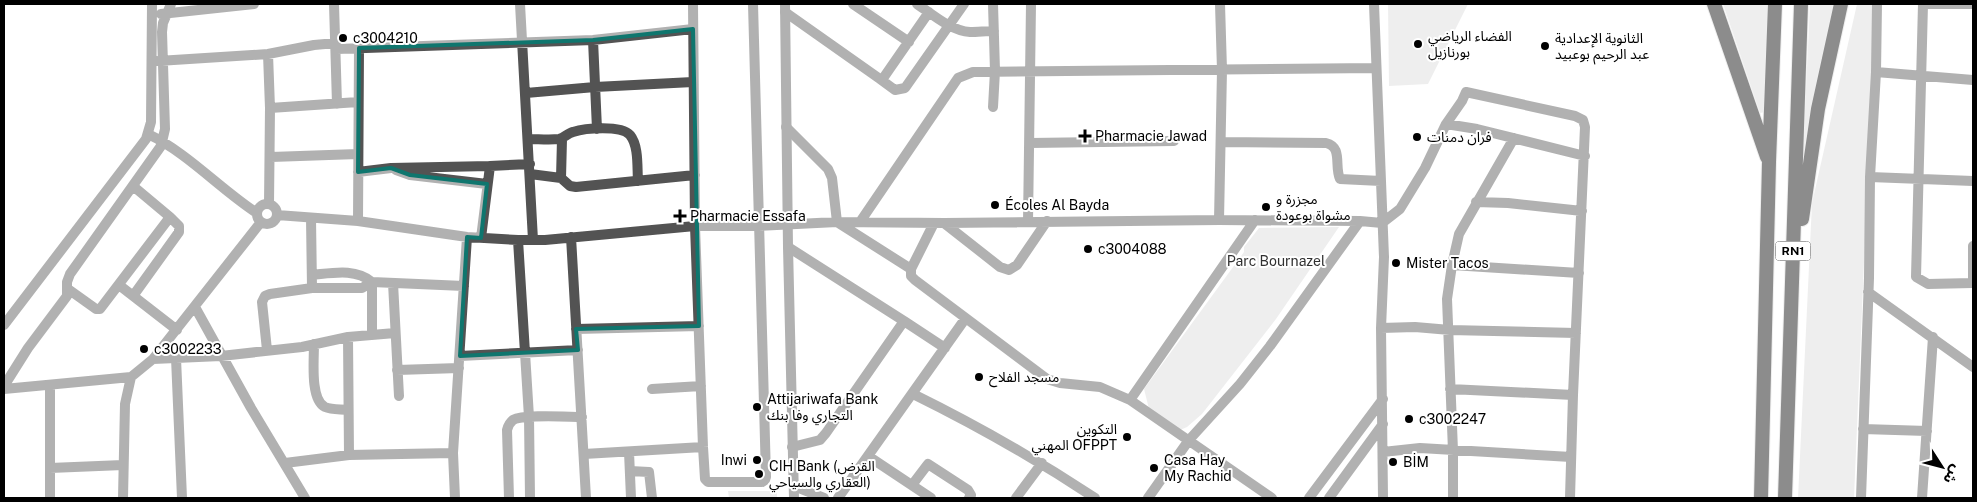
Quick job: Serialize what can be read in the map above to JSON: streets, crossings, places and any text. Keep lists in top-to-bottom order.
{
  "streets": {
    "highway": ["RN1"]
  },
  "parks": ["Parc Bournazel"],
  "places": {
    "other": [
      "c3004210",
      "الفضاء الرياضي بورنازيل",
      "الثانوية الإعدادية عبد الرحيم بوعبيد",
      "فران دمنات",
      "Écoles Al Bayda",
      "مجزرة و مشواة بوعودة",
      "c3004088",
      "Mister Tacos",
      "c3002233",
      "مسجد الفلاح",
      "Attijariwafa Bank التجاري وفا بنك",
      "c3002247",
      "التكوين المهني OFPPT",
      "Inwi",
      "BİM",
      "Casa Hay My Rachid",
      "CIH Bank (القرض العقاري والسياحي)"
    ],
    "health": ["Pharmacie Jawad", "Pharmacie Essafa"]
  },
  "north": "bottom right"
}
